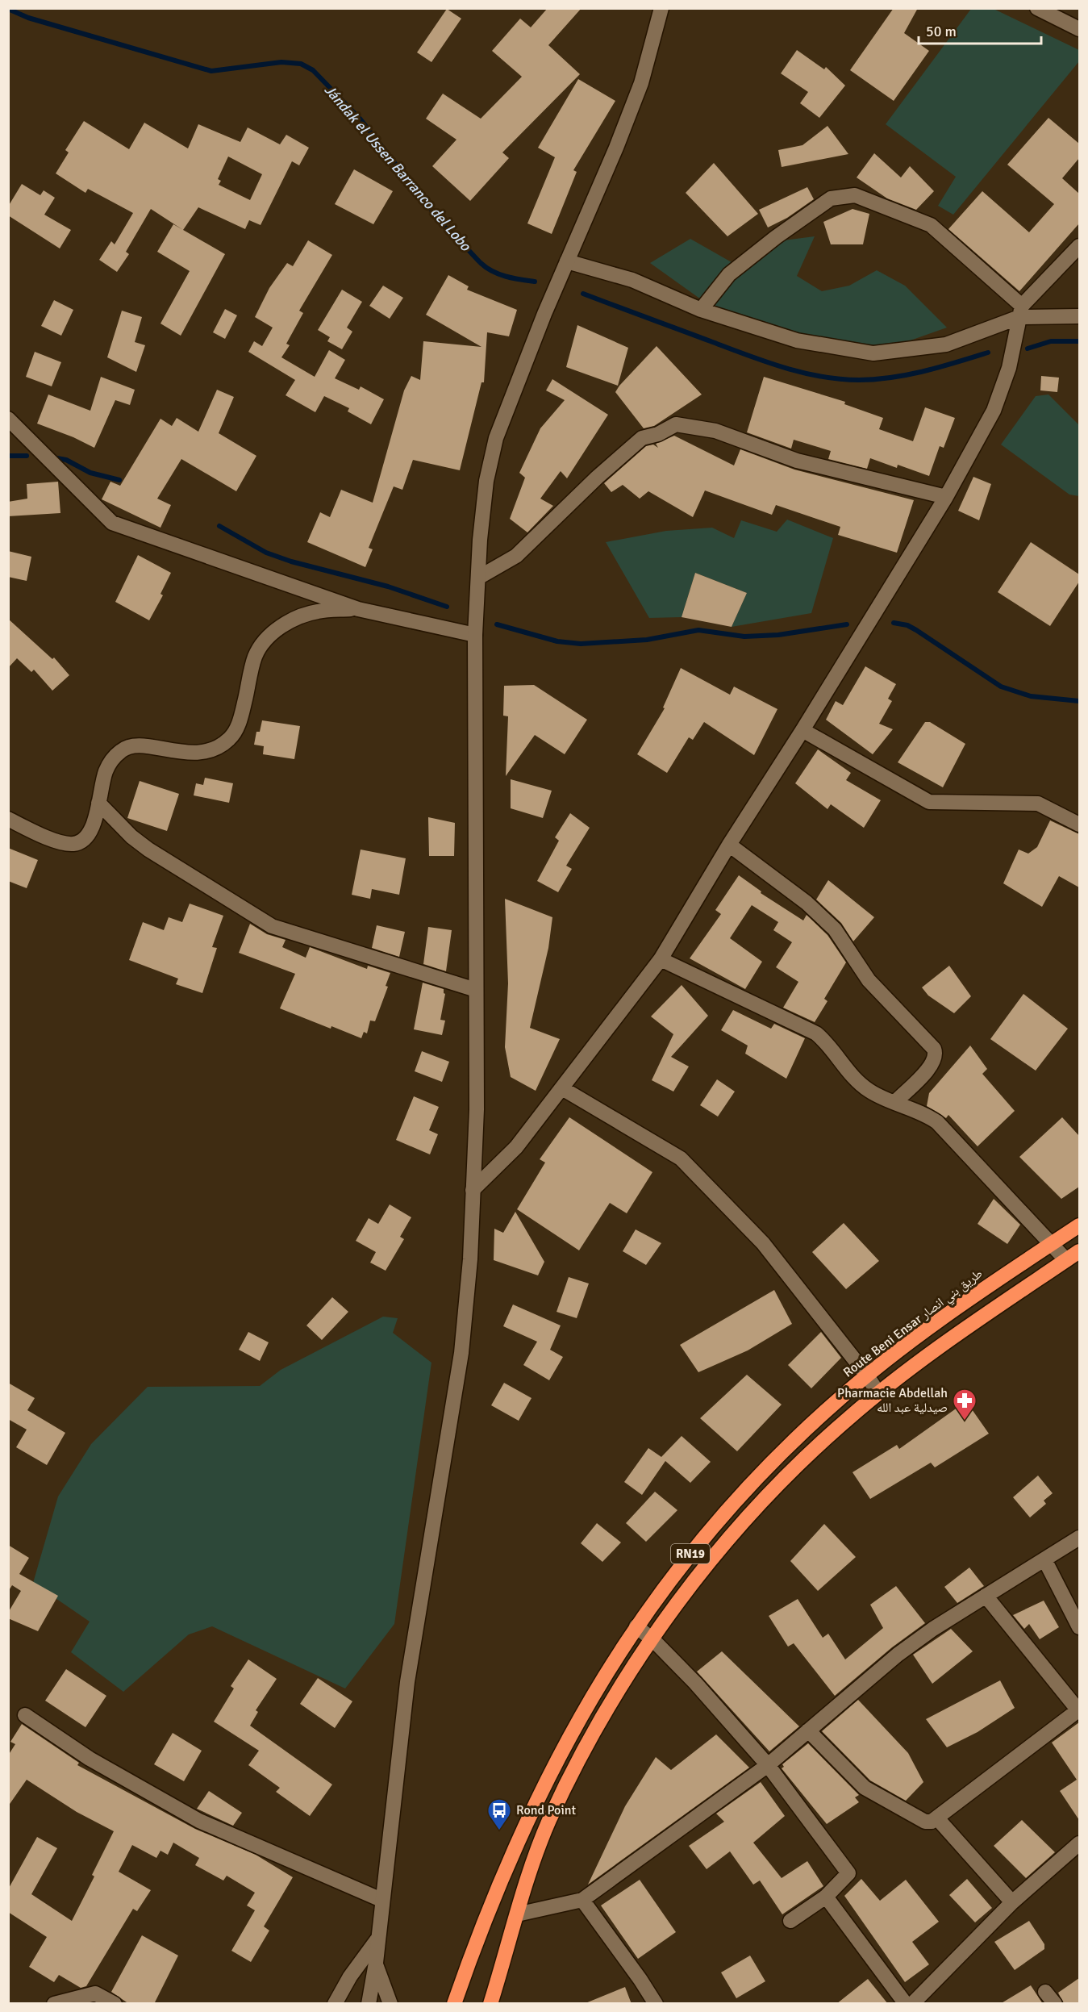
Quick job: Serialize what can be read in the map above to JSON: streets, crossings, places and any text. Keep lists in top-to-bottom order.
{
  "streets": {
    "highway": ["Route Beni Ensar طريق بني انصار", "RN19"]
  },
  "water": ["Jándak el Ussen Barranco del Lobo"],
  "places": {
    "pharmacy": ["Pharmacie Abdellah صيدلية عبد الله"],
    "bus stop": ["Rond Point"]
  },
  "scale_bar": "50 m"
}
